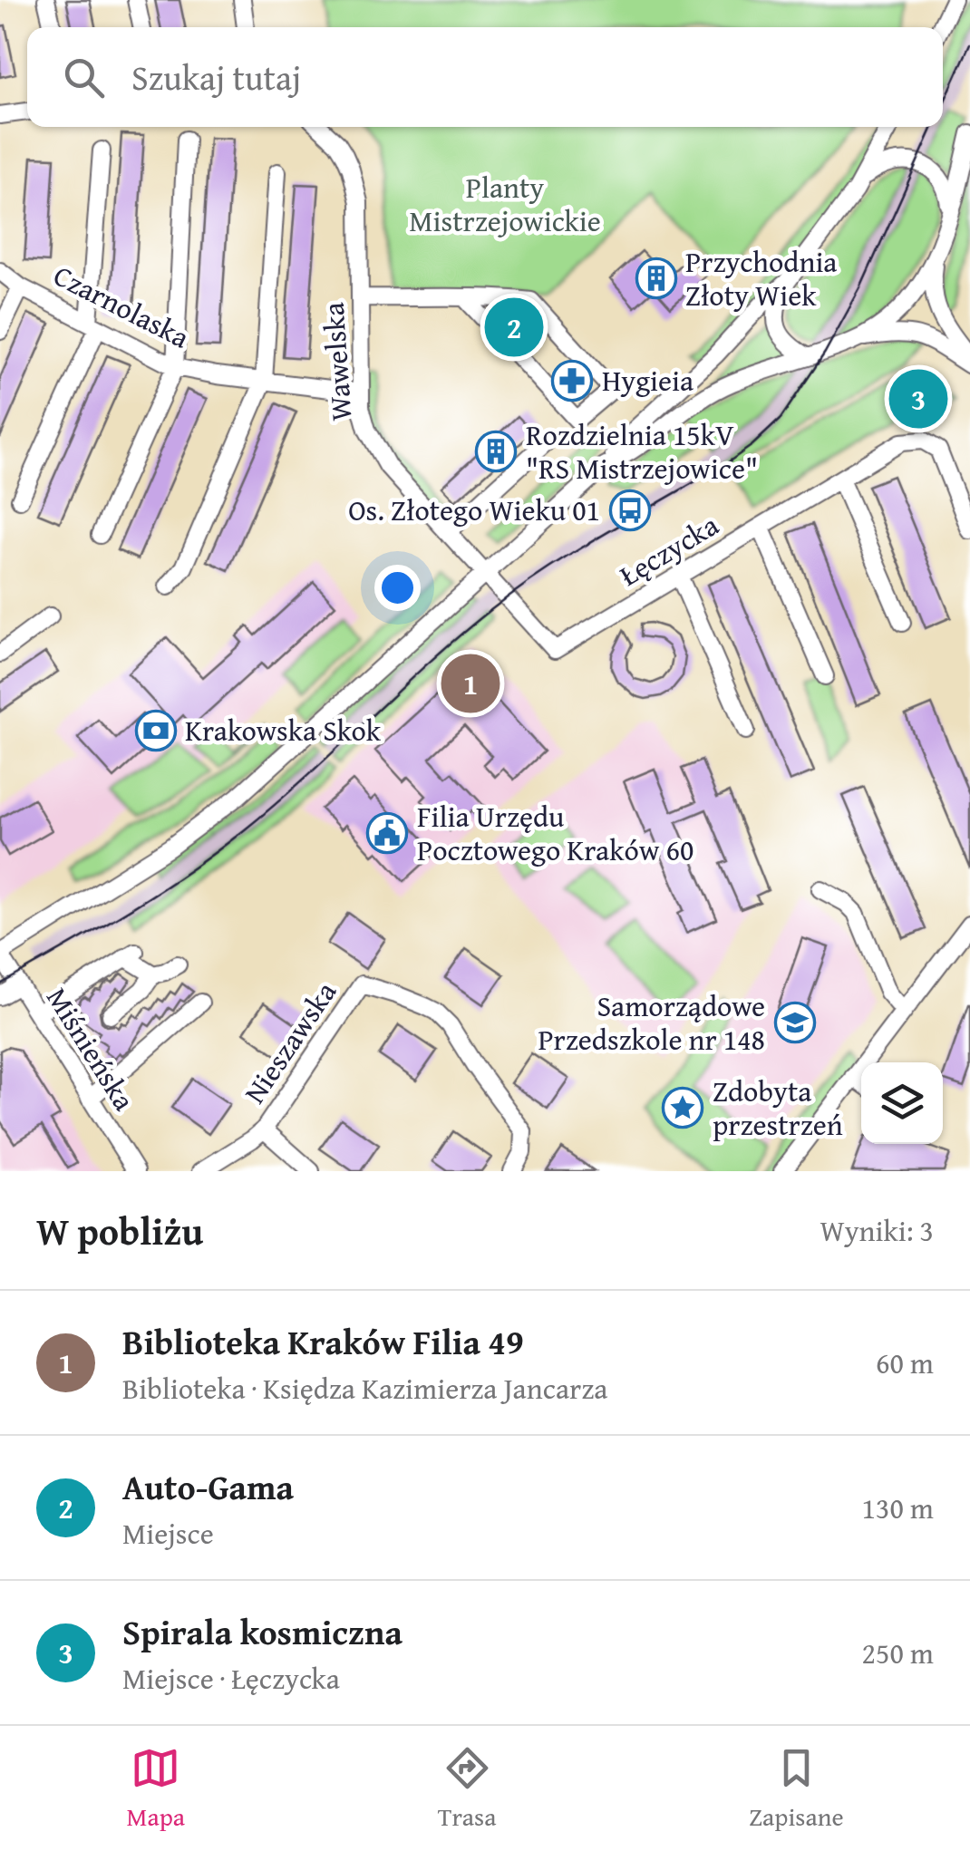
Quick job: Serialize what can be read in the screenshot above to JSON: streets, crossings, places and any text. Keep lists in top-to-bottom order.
{
  "streets": {
    "street": [
      "Czarnolaska",
      "Wawelska",
      "Łęczycka",
      "Nieszawska",
      "Miśnieńska"
    ]
  },
  "crossings": [
    ["Czarnolaska", "Wawelska"],
    ["Wawelska", "Łęczycka"]
  ],
  "parks": ["Planty Mistrzejowickie"],
  "places": {
    "building": ["Przychodnia Złoty Wiek", "Rozdzielnia 15kV \"RS Mistrzejowice\""],
    "pharmacy": ["Hygieia"],
    "bus stop": ["Os. Złotego Wieku 01"],
    "bank": ["Krakowska Skok"],
    "public building": ["Filia Urzędu Pocztowego Kraków 60"],
    "school or university": ["Samorządowe Przedszkole nr 148"],
    "place": ["Zdobyta przestrzeń"]
  },
  "page": {
    "search": "Szukaj tutaj",
    "pins": ["2", "3", "1"],
    "heading": ["W pobliżu", "Wyniki: 3"],
    "list": [
      {
        "mark": "1",
        "name": "Biblioteka Kraków Filia 49",
        "note": "Biblioteka · Księdza Kazimierza Jancarza",
        "value": "60 m"
      },
      {
        "mark": "2",
        "name": "Auto-Gama",
        "note": "Miejsce",
        "value": "130 m"
      },
      {
        "mark": "3",
        "name": "Spirala kosmiczna",
        "note": "Miejsce · Łęczycka",
        "value": "250 m"
      }
    ],
    "nav": ["Mapa", "Trasa", "Zapisane"]
  }
}
